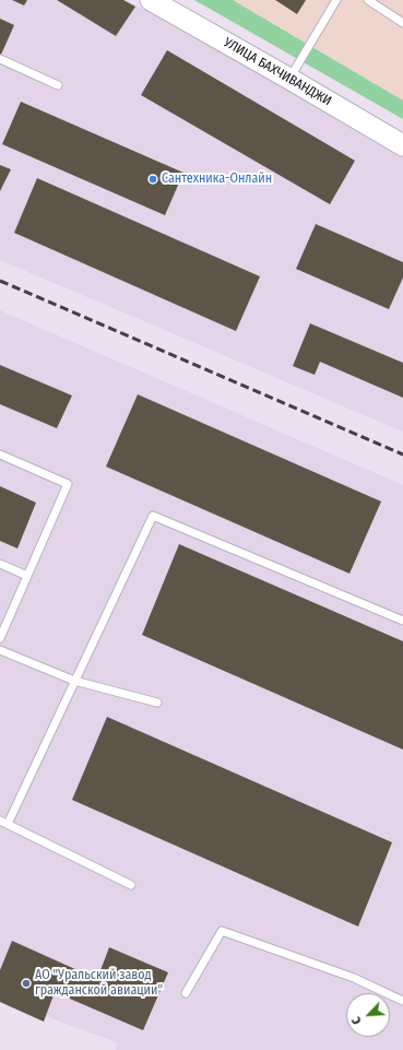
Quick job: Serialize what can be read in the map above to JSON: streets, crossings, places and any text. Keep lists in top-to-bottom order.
{
  "streets": {
    "main road": ["УЛИЦА БАХЧИВАНДЖИ"]
  },
  "places": ["Сантехника-Онлайн", "АО \"Уральский завод гражданской авиации\""],
  "north": "bottom left"
}
